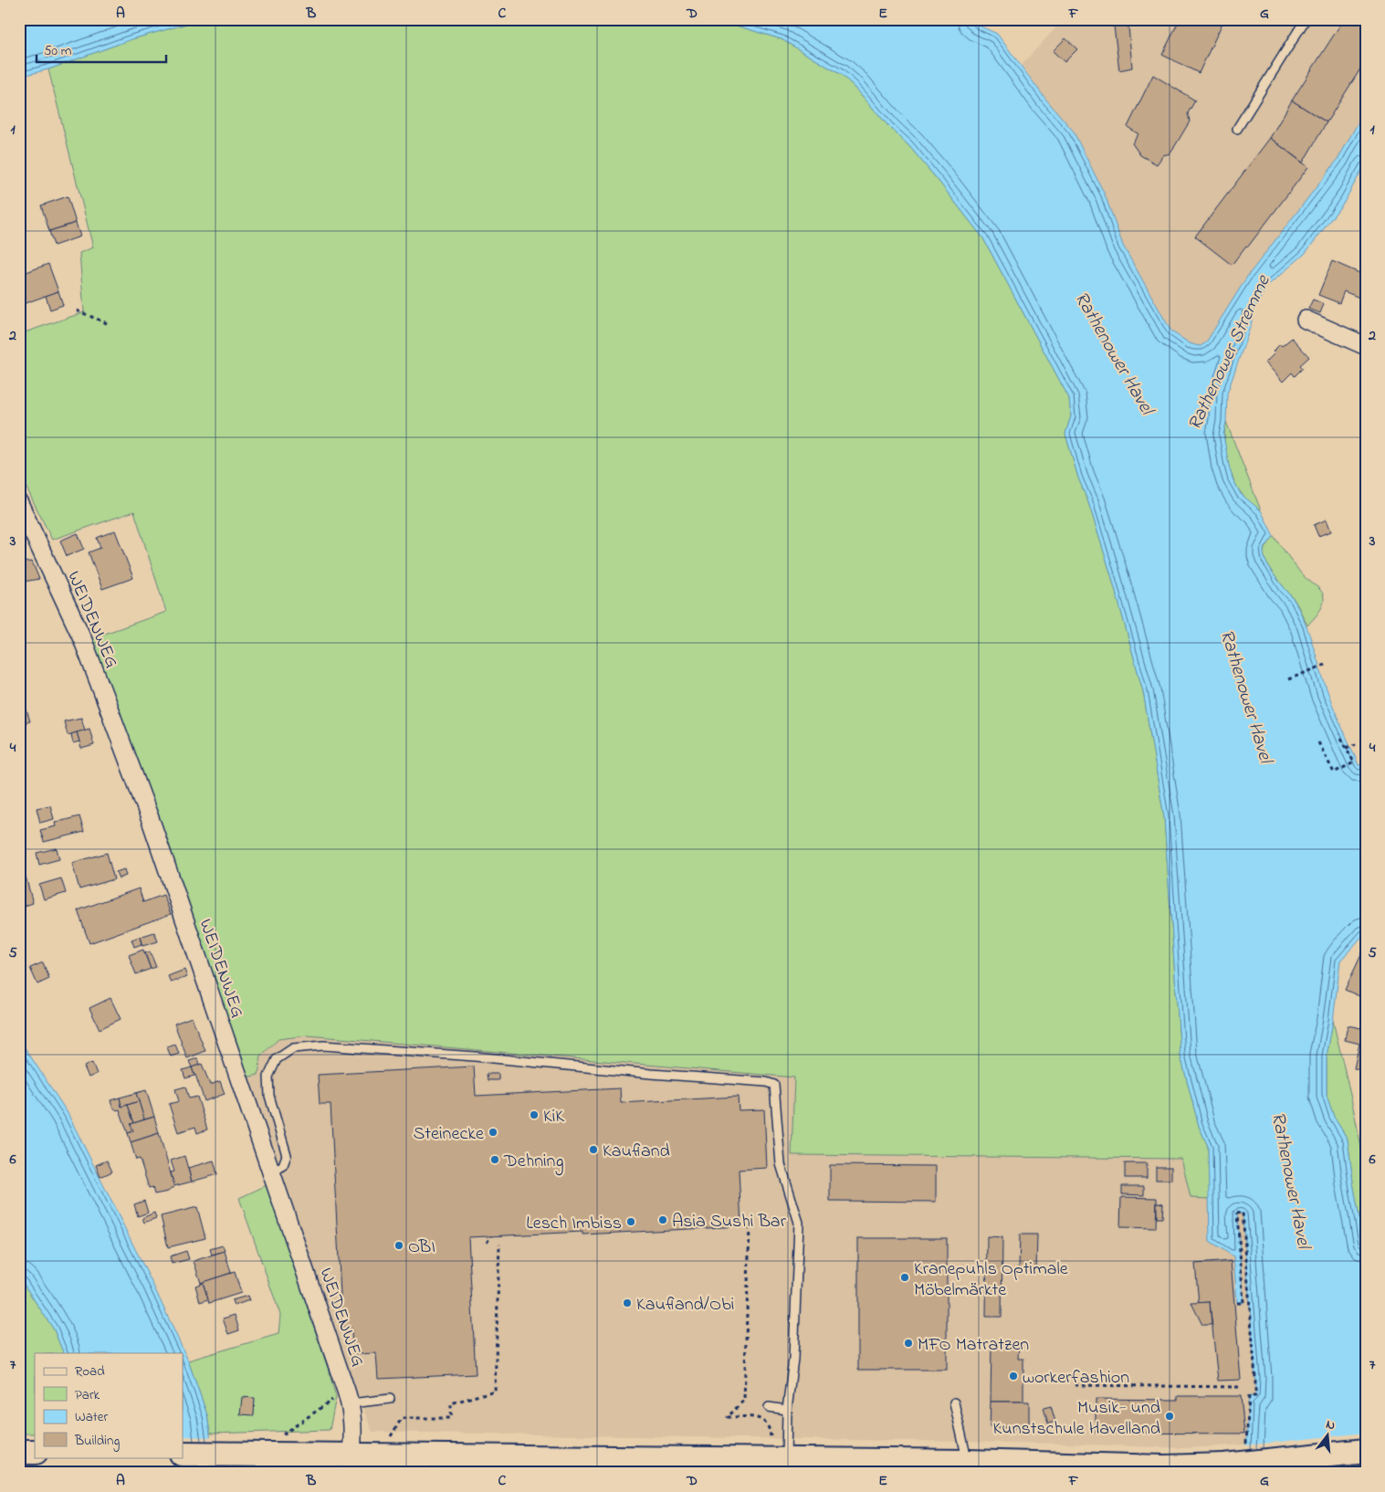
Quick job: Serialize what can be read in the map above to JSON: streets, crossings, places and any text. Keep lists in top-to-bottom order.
{
  "streets": {
    "street": ["WEIDENWEG"]
  },
  "water": ["Rathenower Havel", "Rathenower Stremme"],
  "places": [
    "KiK",
    "Steinecke",
    "Kaufland",
    "Dehning",
    "Asia Sushi Bar",
    "Lesch Imbiss",
    "OBI",
    "Kranepuhls Optimale Möbelmärkte",
    "Kaufland/Obi",
    "MFO Matratzen",
    "workerfashion",
    "Musik- und Kunstschule Havelland"
  ],
  "legend": [
    "Road",
    "Park",
    "Water",
    "Building"
  ],
  "scale_bar": "50 m",
  "north": "top",
  "grid": {
    "columns": [
      "A",
      "B",
      "C",
      "D",
      "E",
      "F",
      "G"
    ],
    "rows": [
      "1",
      "2",
      "3",
      "4",
      "5",
      "6",
      "7"
    ]
  }
}
